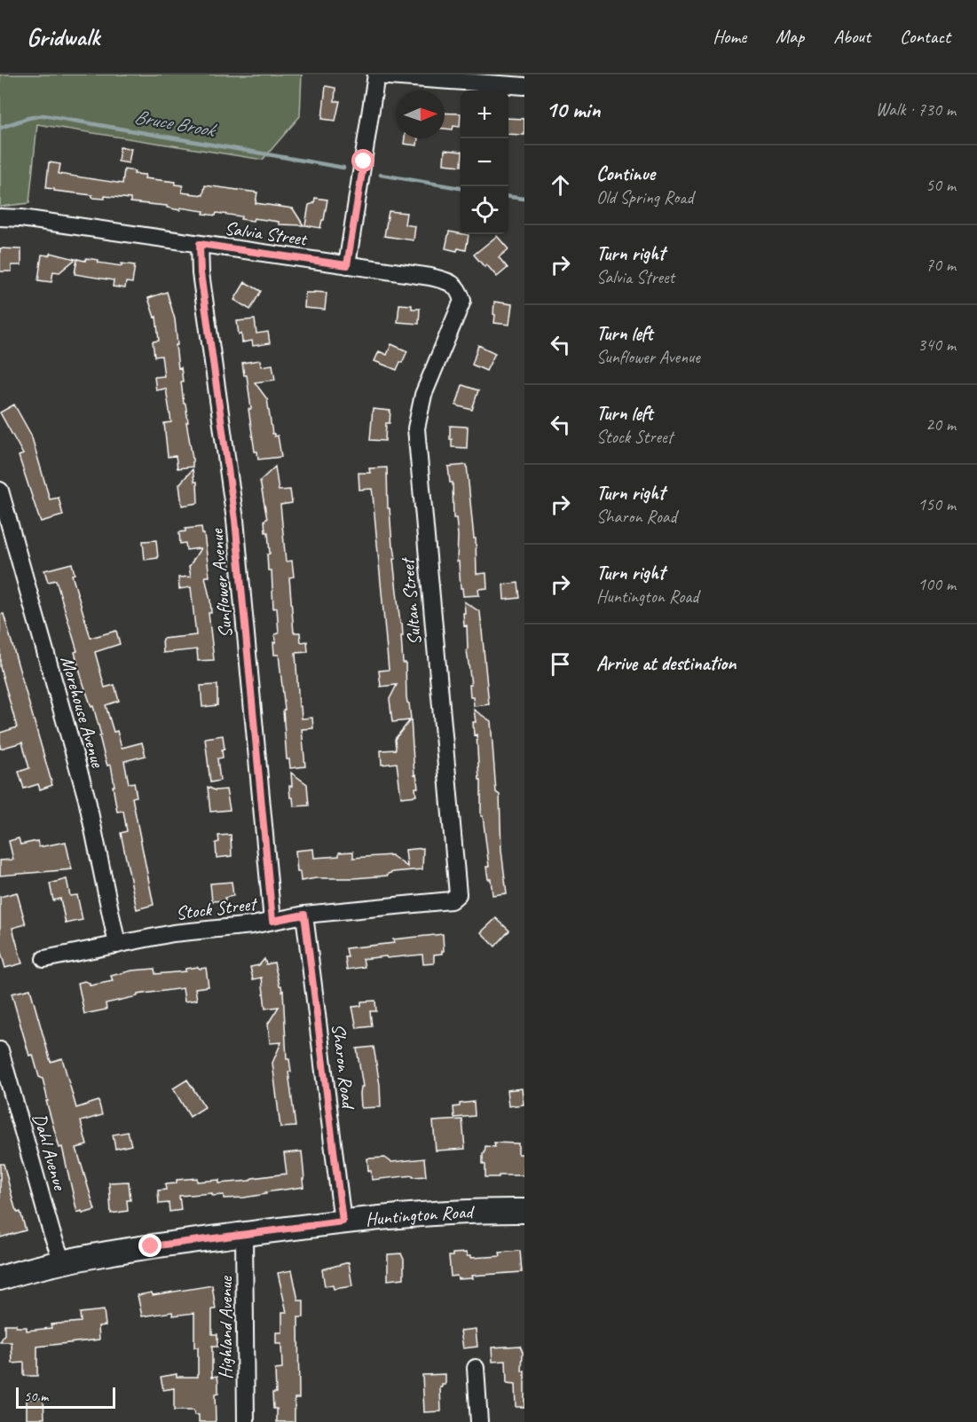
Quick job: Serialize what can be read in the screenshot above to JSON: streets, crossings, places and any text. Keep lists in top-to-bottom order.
{
  "streets": {
    "main road": ["Huntington Road"],
    "street": [
      "Salvia Street",
      "Sunflower Avenue",
      "Sultan Street",
      "Morehouse Avenue",
      "Stock Street",
      "Sharon Road",
      "Dahl Avenue",
      "Highland Avenue"
    ]
  },
  "crossings": [
    ["Salvia Street", "Sunflower Avenue"],
    ["Salvia Street", "Sultan Street"],
    ["Sunflower Avenue", "Stock Street"],
    ["Sultan Street", "Stock Street"],
    ["Morehouse Avenue", "Stock Street"],
    ["Stock Street", "Sharon Road"],
    ["Sharon Road", "Huntington Road"],
    ["Dahl Avenue", "Huntington Road"],
    ["Huntington Road", "Highland Avenue"]
  ],
  "water": ["Bruce Brook"],
  "scale_bar": "50 m",
  "north": "right",
  "page": {
    "header": "Gridwalk",
    "nav": [
      "Home",
      "Map",
      "About",
      "Contact"
    ],
    "heading": ["10 min", "Walk · 730 m"],
    "map_buttons": ["+", "−"],
    "list": [
      ["Continue", "Old Spring Road", "50 m"],
      ["Turn right", "Salvia Street", "70 m"],
      ["Turn left", "Sunflower Avenue", "340 m"],
      ["Turn left", "Stock Street", "20 m"],
      ["Turn right", "Sharon Road", "150 m"],
      ["Turn right", "Huntington Road", "100 m"],
      "Arrive at destination"
    ],
    "scale": "50 m"
  }
}
